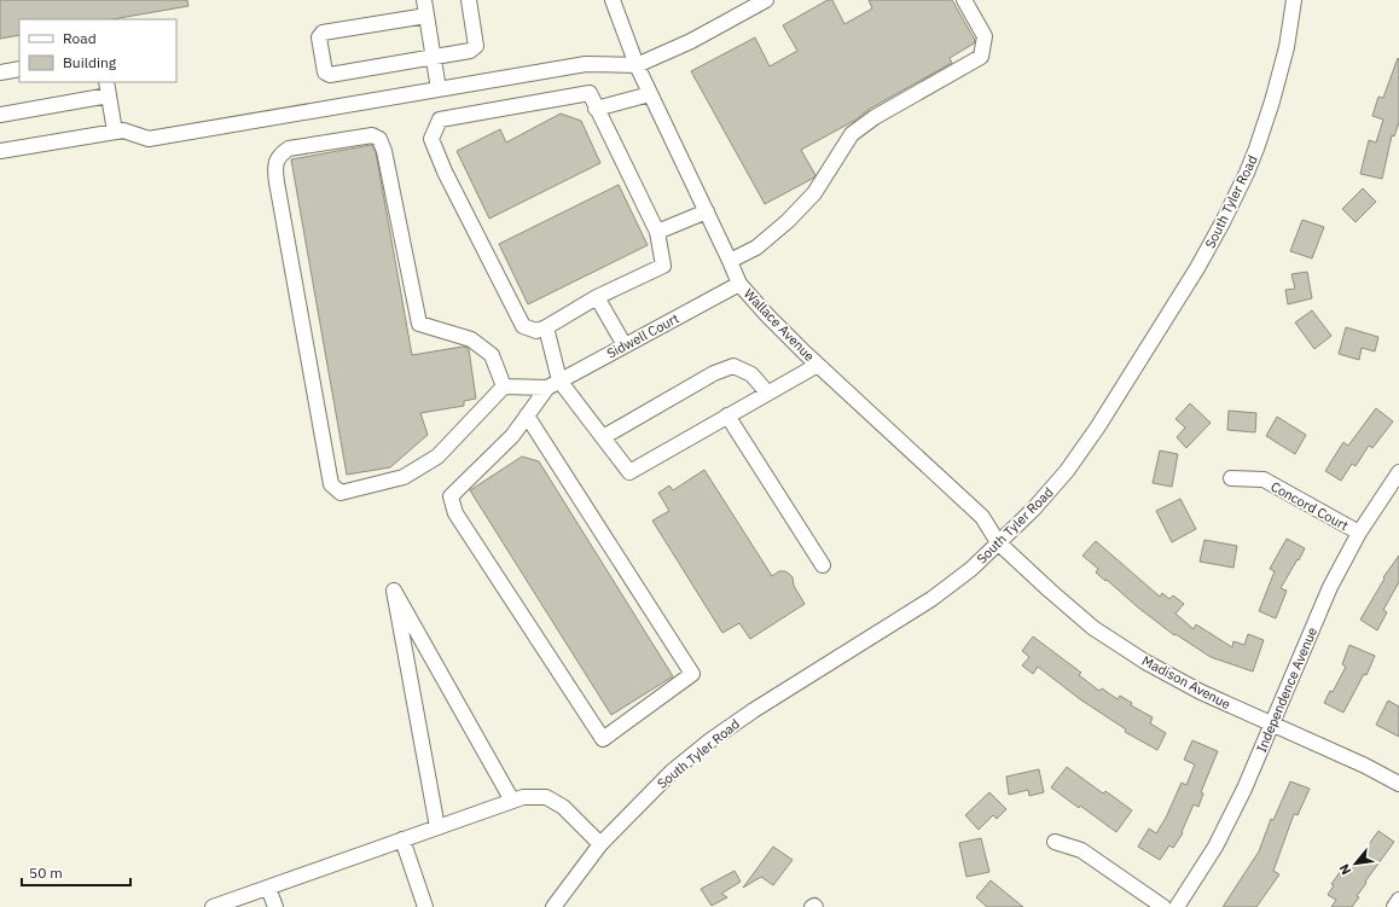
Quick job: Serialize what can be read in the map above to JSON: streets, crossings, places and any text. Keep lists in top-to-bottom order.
{
  "streets": {
    "street": [
      "South Tyler Road",
      "Wallace Avenue",
      "Sidwell Court",
      "Concord Court",
      "Madison Avenue",
      "Independence Avenue"
    ]
  },
  "crossings": [
    ["South Tyler Road", "Wallace Avenue"],
    ["South Tyler Road", "Madison Avenue"],
    ["Wallace Avenue", "Sidwell Court"],
    ["Wallace Avenue", "Madison Avenue"],
    ["Concord Court", "Independence Avenue"],
    ["Madison Avenue", "Independence Avenue"]
  ],
  "legend": ["Road", "Building"],
  "scale_bar": "50 m",
  "north": "bottom left"
}
